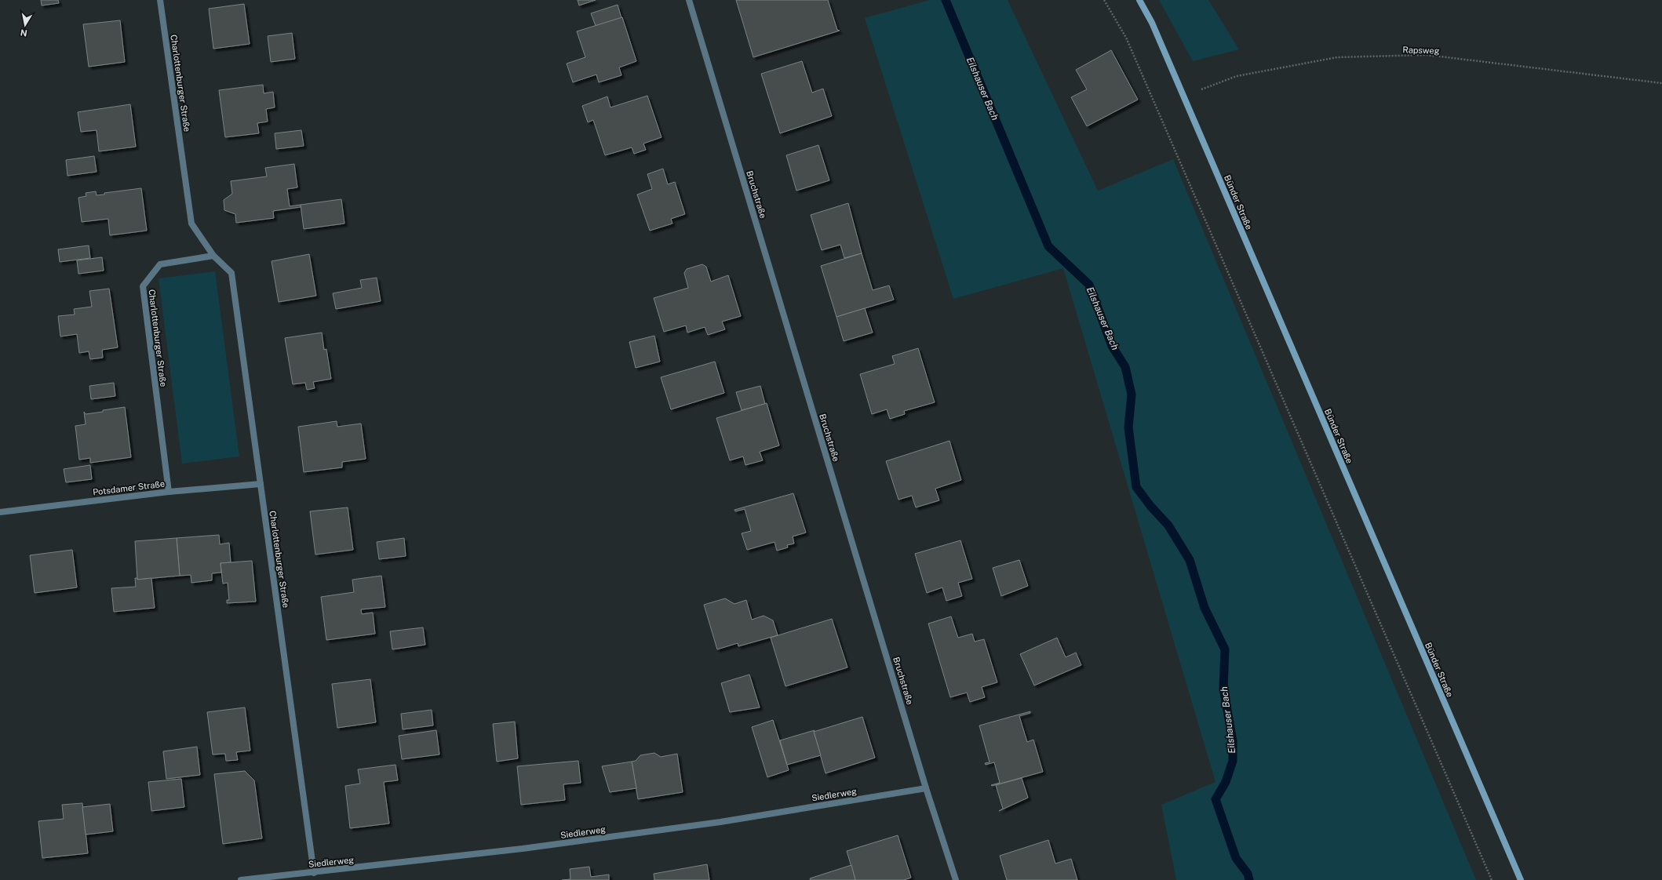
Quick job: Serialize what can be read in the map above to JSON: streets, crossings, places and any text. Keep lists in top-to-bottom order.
{
  "streets": {
    "main road": ["Bünder Straße"],
    "street": [
      "Charlottenburger Straße",
      "Bruchstraße",
      "Potsdamer Straße",
      "Siedlerweg"
    ],
    "path": ["Rapsweg"]
  },
  "crossings": [
    ["Rapsweg", "Bünder Straße"],
    ["Charlottenburger Straße", "Potsdamer Straße"],
    ["Charlottenburger Straße", "Siedlerweg"],
    ["Bruchstraße", "Siedlerweg"]
  ],
  "water": ["Eilshauser Bach"],
  "north": "bottom"
}
